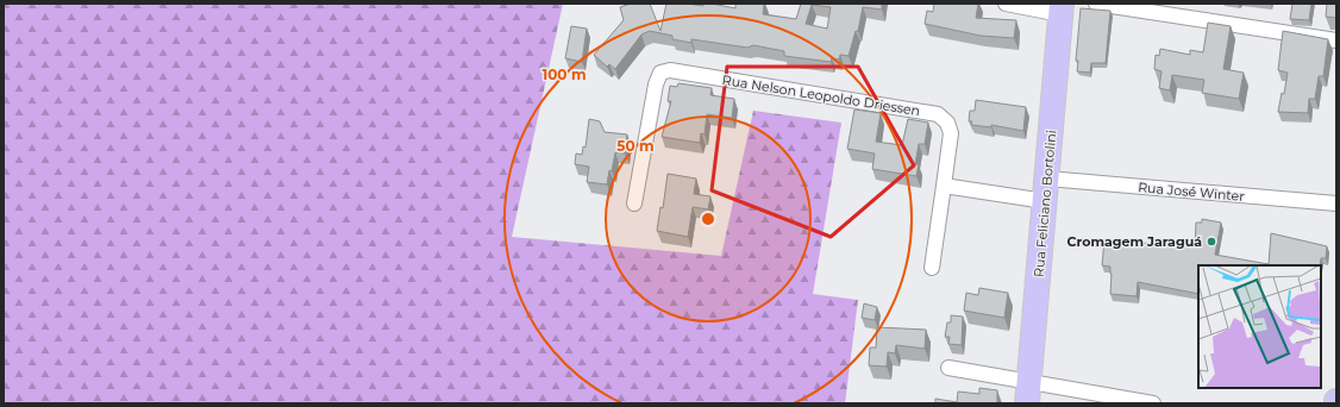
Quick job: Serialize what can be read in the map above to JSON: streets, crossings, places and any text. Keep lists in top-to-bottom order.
{
  "streets": {
    "main road": ["Rua Feliciano Bortolini"],
    "street": ["Rua Nelson Leopoldo Driessen", "Rua José Winter"]
  },
  "crossings": [
    ["Rua José Winter", "Rua Feliciano Bortolini"]
  ],
  "places": ["Cromagem Jaraguá"],
  "rings": ["100 m", "50 m"]
}
